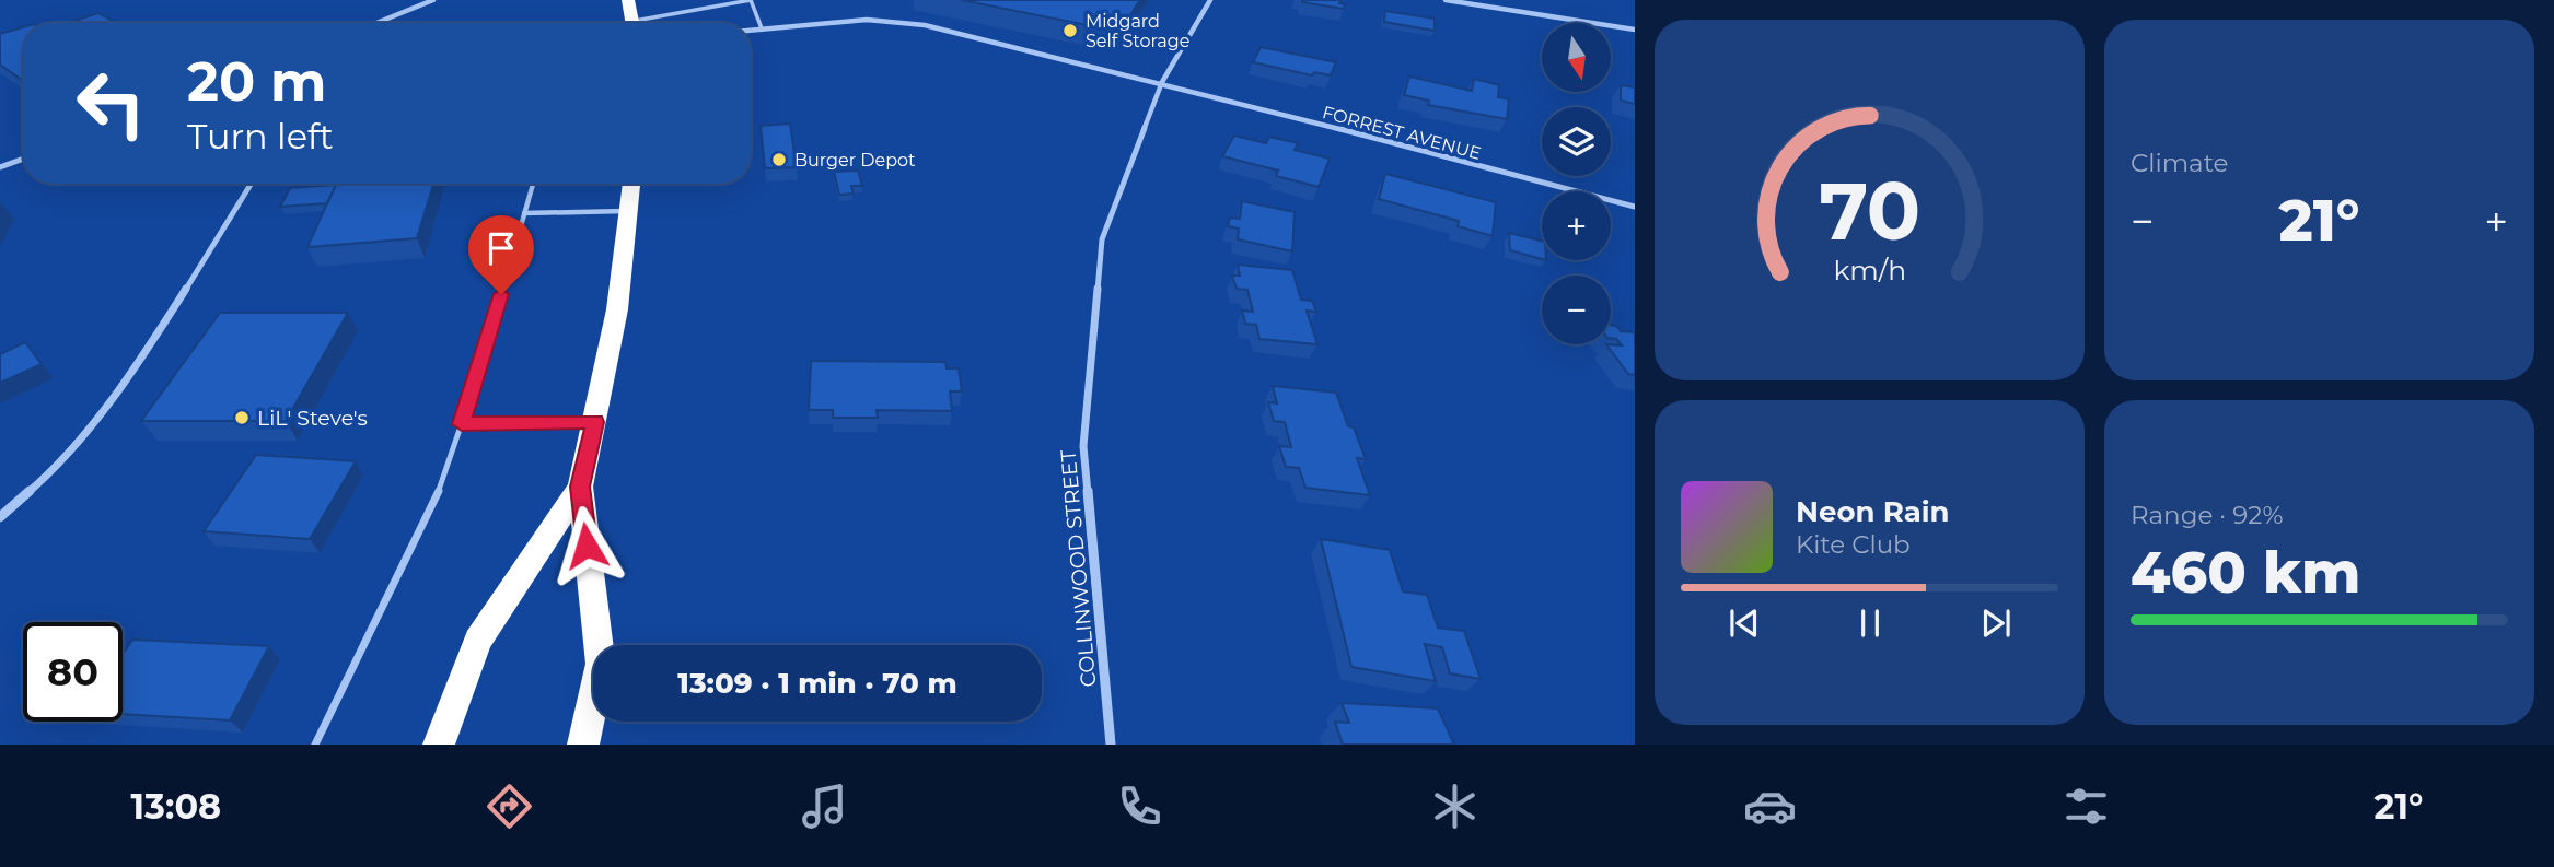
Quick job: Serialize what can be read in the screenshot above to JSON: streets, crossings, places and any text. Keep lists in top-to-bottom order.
{
  "streets": {
    "street": ["FORREST AVENUE", "COLLINWOOD STREET"]
  },
  "crossings": [
    ["FORREST AVENUE", "COLLINWOOD STREET"]
  ],
  "places": ["Midgard Self Storage", "Burger Depot", "LiL' Steve's"],
  "north": "bottom",
  "page": {
    "tile": [
      "Climate",
      ["Range · 92%", "460 km"]
    ],
    "map_buttons": ["+", "−"],
    "turn": ["20 m", "Turn left"],
    "heat": ["−", "21°", "+"],
    "song": ["Neon Rain", "Kite Club"],
    "limit": "80",
    "trip": "13:09 · 1 min · 70 m",
    "tabs": ["13:08", "21°"],
    "gauge": ["70", "km/h"]
  }
}
